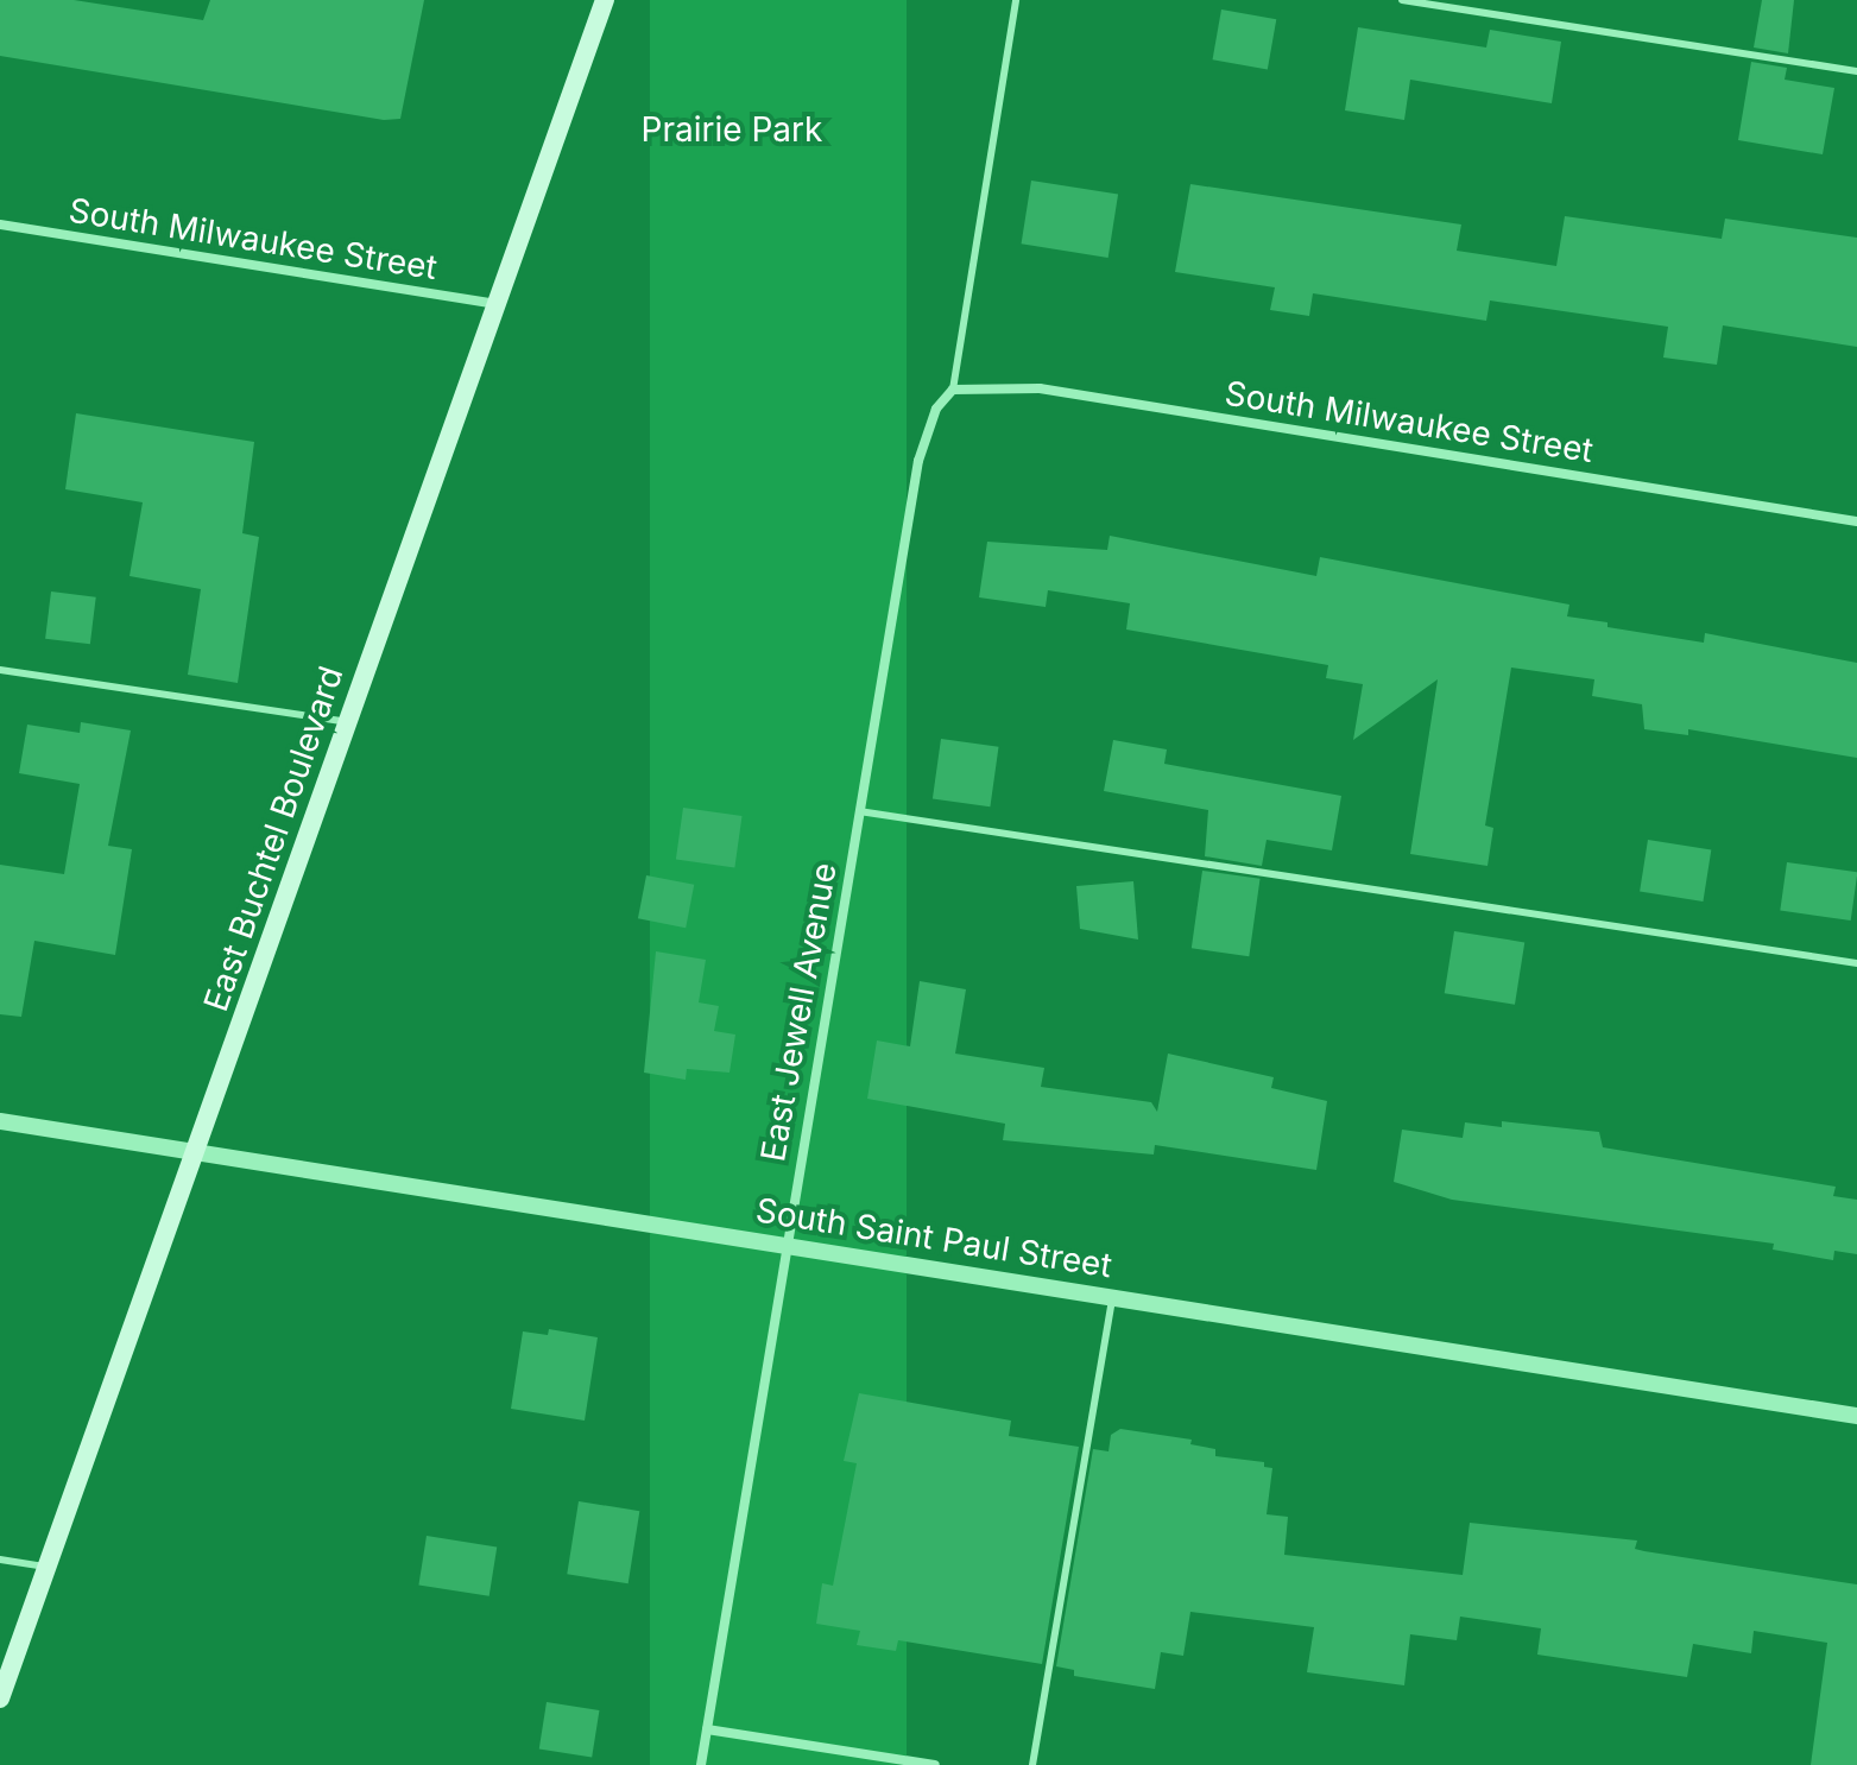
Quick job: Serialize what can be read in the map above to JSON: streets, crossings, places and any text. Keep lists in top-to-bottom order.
{
  "streets": {
    "main road": ["East Buchtel Boulevard"],
    "street": ["South Milwaukee Street", "East Jewell Avenue", "South Saint Paul Street"]
  },
  "crossings": [
    ["South Milwaukee Street", "East Buchtel Boulevard"],
    ["South Milwaukee Street", "East Jewell Avenue"],
    ["East Buchtel Boulevard", "South Saint Paul Street"],
    ["East Jewell Avenue", "South Saint Paul Street"]
  ],
  "parks": ["Prairie Park"]
}
